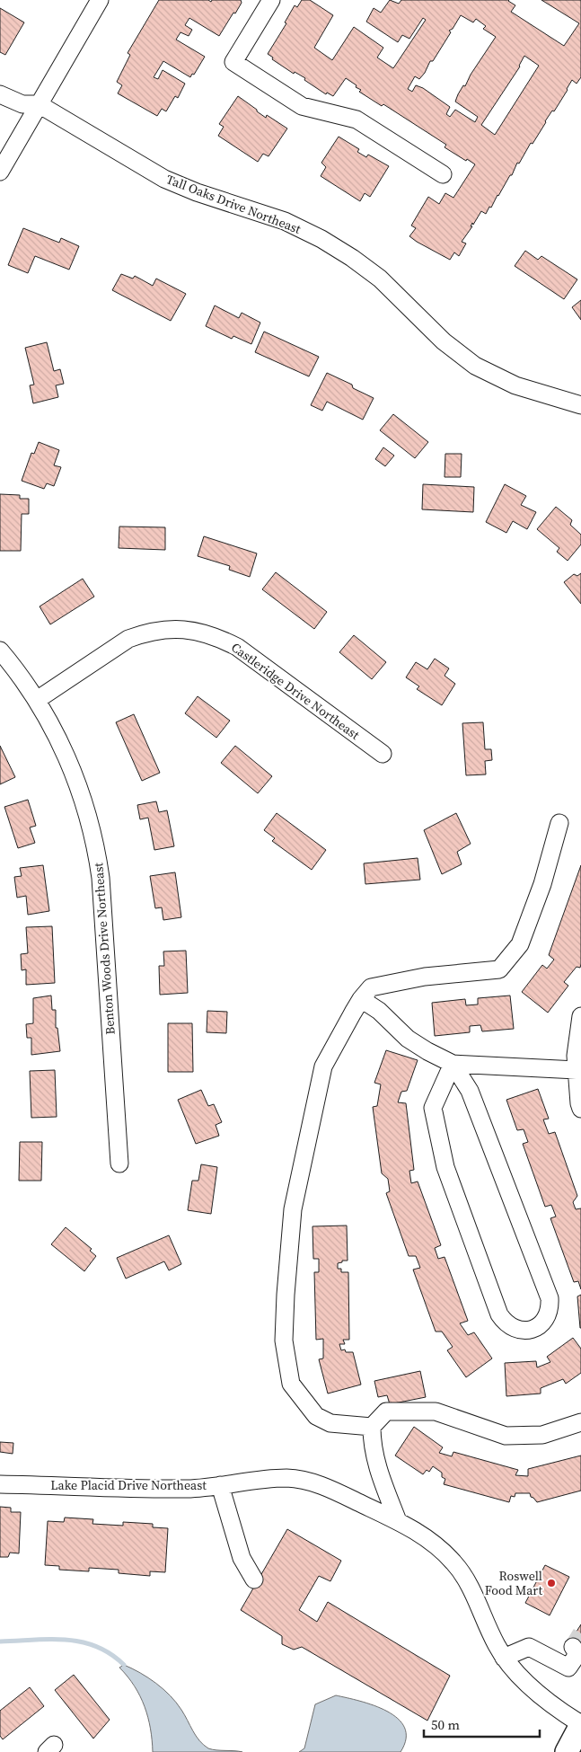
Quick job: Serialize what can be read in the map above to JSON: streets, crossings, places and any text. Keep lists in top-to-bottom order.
{
  "streets": {
    "street": [
      "Tall Oaks Drive Northeast",
      "Castleridge Drive Northeast",
      "Benton Woods Drive Northeast",
      "Lake Placid Drive Northeast"
    ]
  },
  "crossings": [
    ["Castleridge Drive Northeast", "Benton Woods Drive Northeast"]
  ],
  "places": ["Roswell Food Mart"],
  "scale_bar": "50 m"
}
